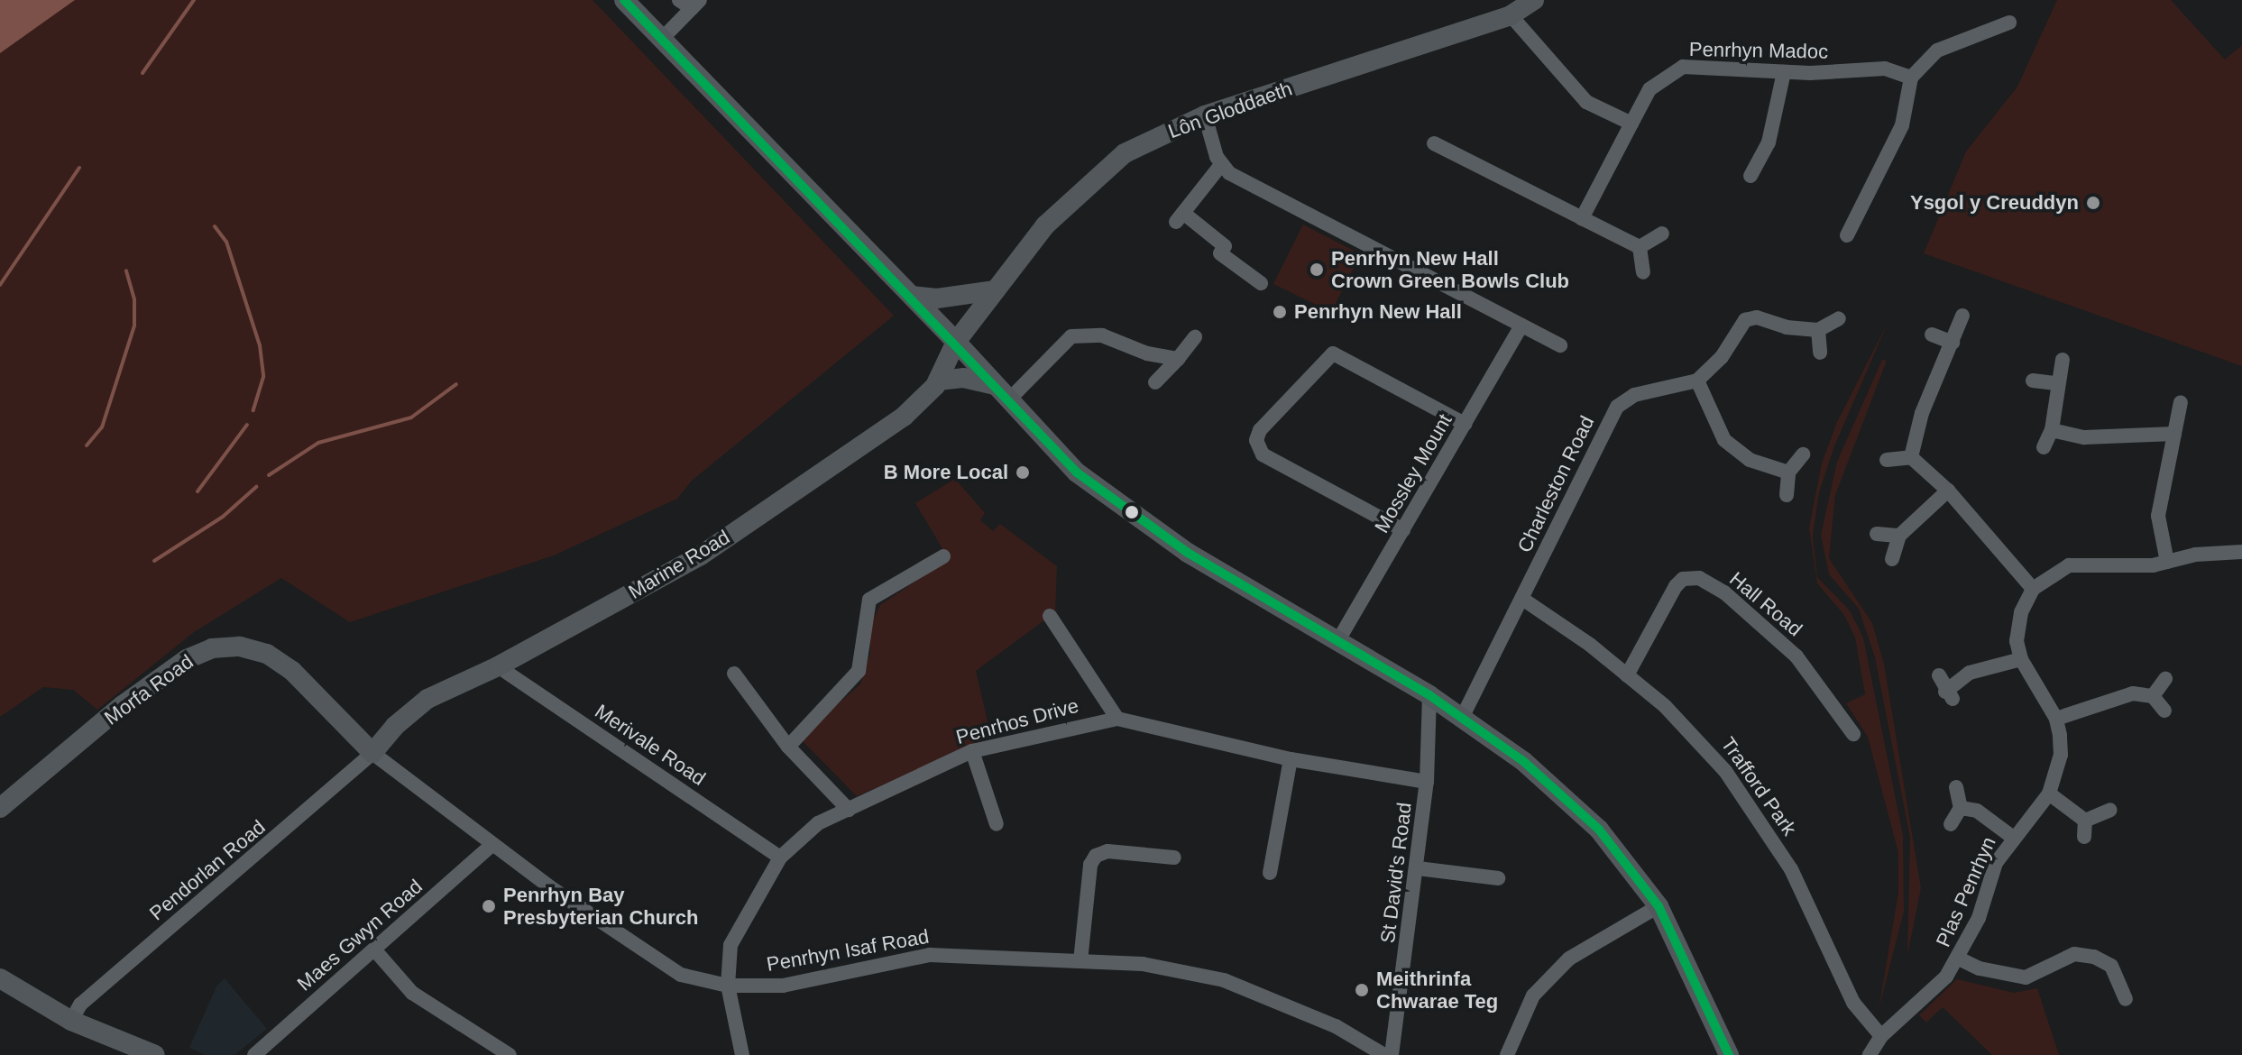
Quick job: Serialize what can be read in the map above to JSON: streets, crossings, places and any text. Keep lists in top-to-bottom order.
{
  "streets": {
    "street": [
      "Penrhyn Madoc",
      "Lôn Gloddaeth",
      "Mossley Mount",
      "Charleston Road",
      "Marine Road",
      "Hall Road",
      "Morfa Road",
      "Penrhos Drive",
      "Merivale Road",
      "Trafford Park",
      "Pendorlan Road",
      "St David's Road",
      "Plas Penrhyn",
      "Maes Gwyn Road",
      "Penrhyn Isaf Road"
    ]
  },
  "crossings": [
    ["Lôn Gloddaeth", "Marine Road"],
    ["Charleston Road", "Trafford Park"],
    ["Marine Road", "Morfa Road"],
    ["Marine Road", "Merivale Road"],
    ["Marine Road", "Pendorlan Road"],
    ["Marine Road", "Penrhyn Isaf Road"],
    ["Hall Road", "Trafford Park"],
    ["Morfa Road", "Pendorlan Road"],
    ["Morfa Road", "Penrhyn Isaf Road"],
    ["Penrhos Drive", "Merivale Road"],
    ["Penrhos Drive", "St David's Road"],
    ["Penrhos Drive", "Penrhyn Isaf Road"],
    ["Trafford Park", "Plas Penrhyn"],
    ["Pendorlan Road", "Penrhyn Isaf Road"],
    ["Maes Gwyn Road", "Penrhyn Isaf Road"]
  ],
  "places": [
    "Ysgol y Creuddyn",
    "Penrhyn New Hall Crown Green Bowls Club",
    "Penrhyn New Hall",
    "B More Local",
    "Penrhyn Bay Presbyterian Church",
    "Meithrinfa Chwarae Teg"
  ]
}
